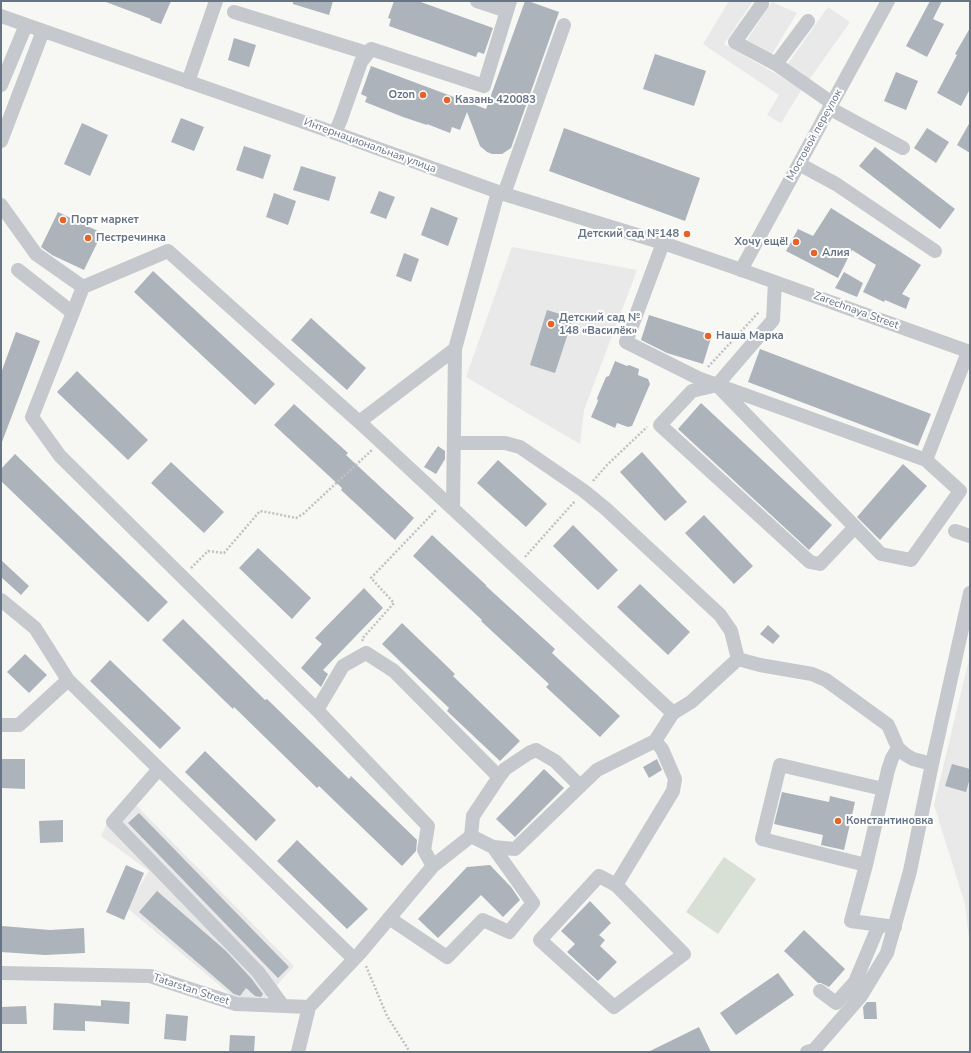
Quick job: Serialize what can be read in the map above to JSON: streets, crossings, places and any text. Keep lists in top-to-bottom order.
{
  "streets": {
    "street": [
      "Мостовой переулок",
      "Интернациональная улица",
      "Zarechnaya Street",
      "Tatarstan Street"
    ]
  },
  "crossings": [
    ["Мостовой переулок", "Интернациональная улица"],
    ["Мостовой переулок", "Zarechnaya Street"],
    ["Интернациональная улица", "Zarechnaya Street"]
  ],
  "places": [
    "Ozon",
    "Казань 420083",
    "Порт маркет",
    "Детский сад №148",
    "Пестречинка",
    "Хочу ещё!",
    "Алия",
    "Детский сад № 148 «Василёк»",
    "Наша Марка",
    "Константиновка"
  ]
}
